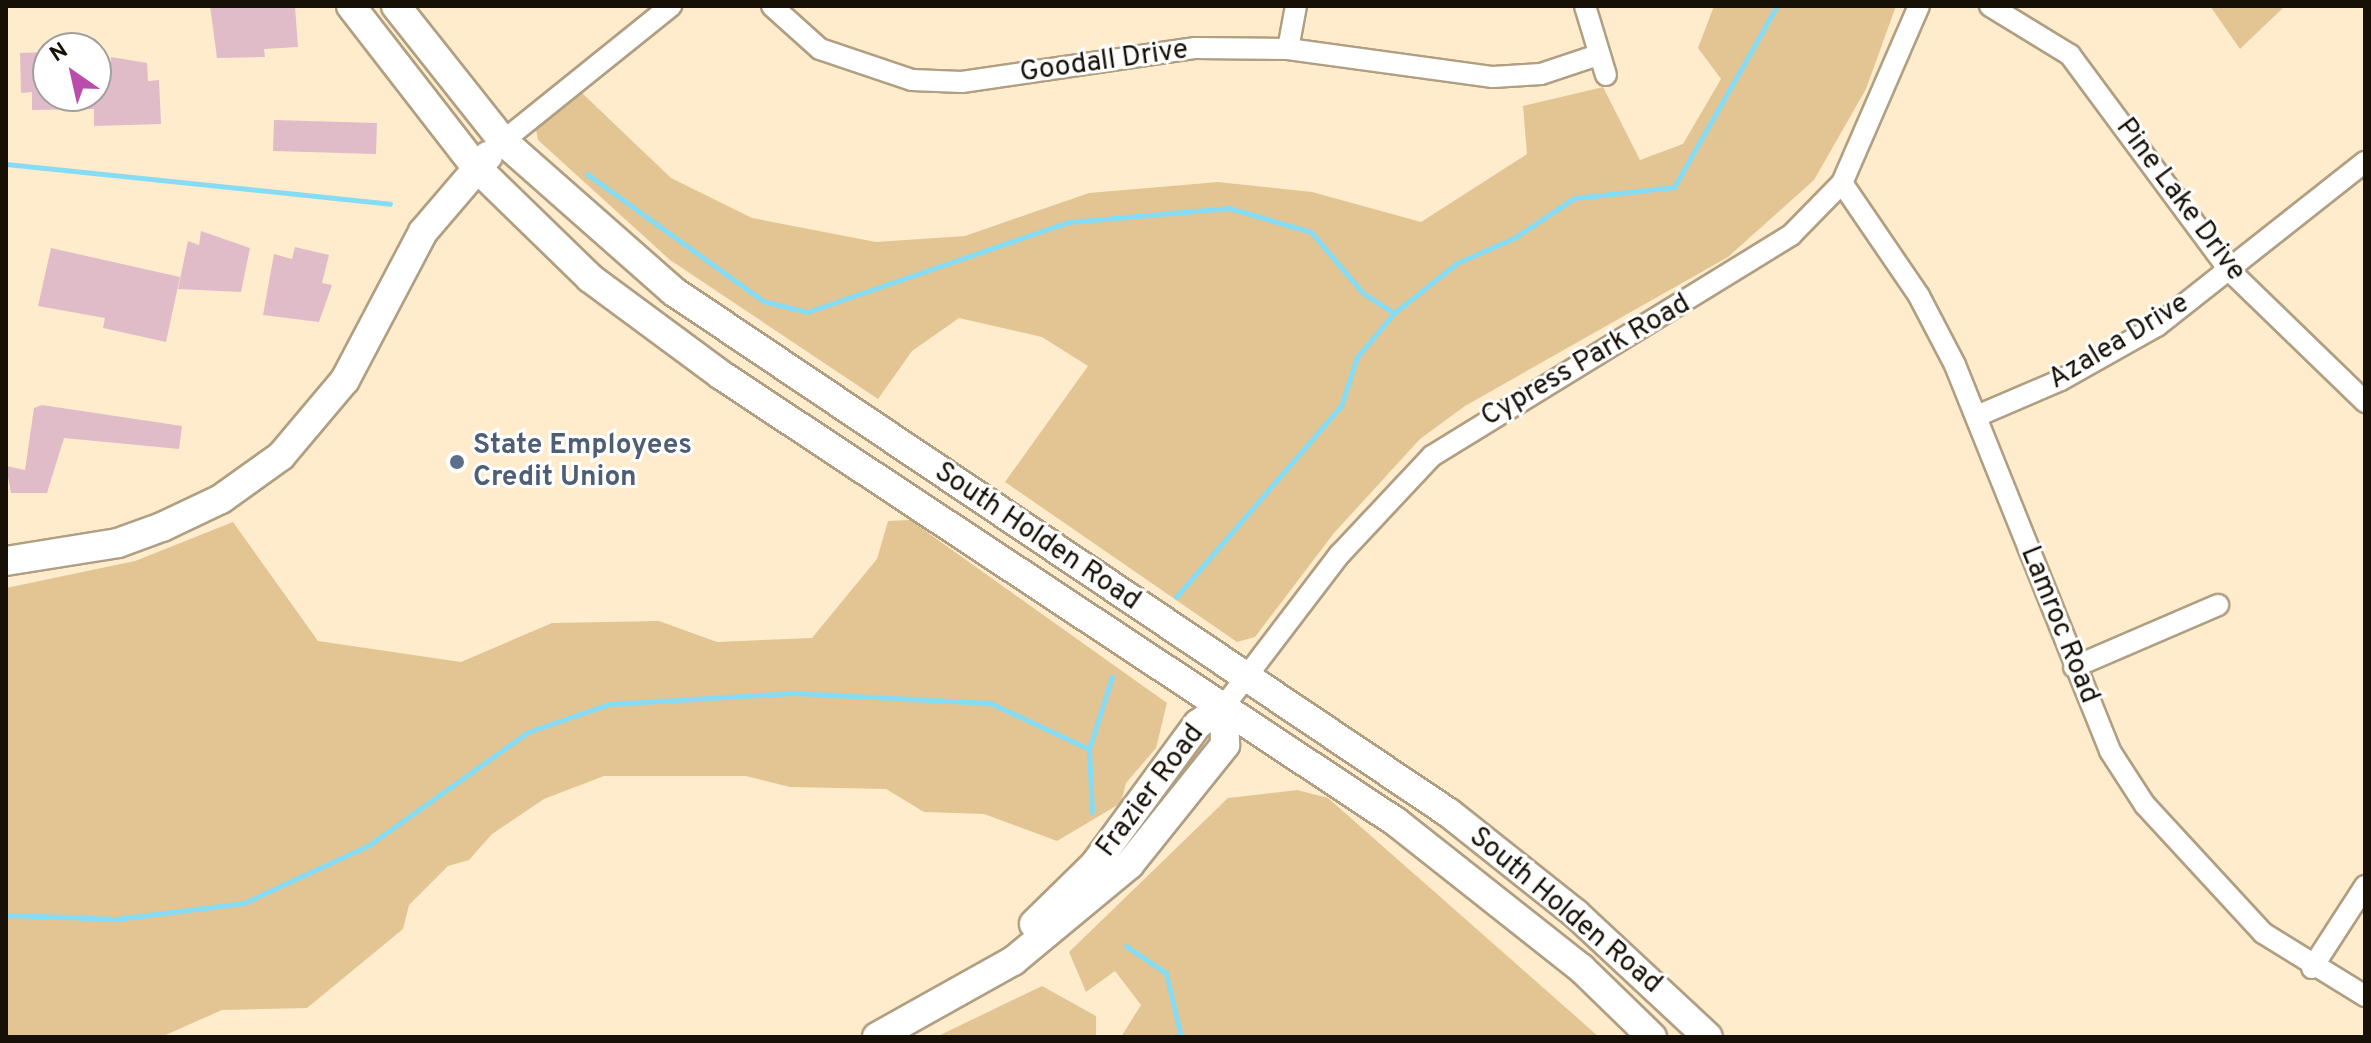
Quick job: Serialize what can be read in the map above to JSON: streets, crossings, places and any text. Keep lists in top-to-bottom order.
{
  "streets": {
    "main road": ["South Holden Road", "Frazier Road"],
    "street": [
      "Goodall Drive",
      "Pine Lake Drive",
      "Azalea Drive",
      "Cypress Park Road",
      "Lamroc Road"
    ]
  },
  "crossings": [
    ["Pine Lake Drive", "Azalea Drive"],
    ["Azalea Drive", "Lamroc Road"],
    ["Cypress Park Road", "South Holden Road"],
    ["Cypress Park Road", "Lamroc Road"],
    ["Cypress Park Road", "Frazier Road"],
    ["South Holden Road", "Frazier Road"]
  ],
  "places": ["State Employees Credit Union"],
  "north": "top left"
}
